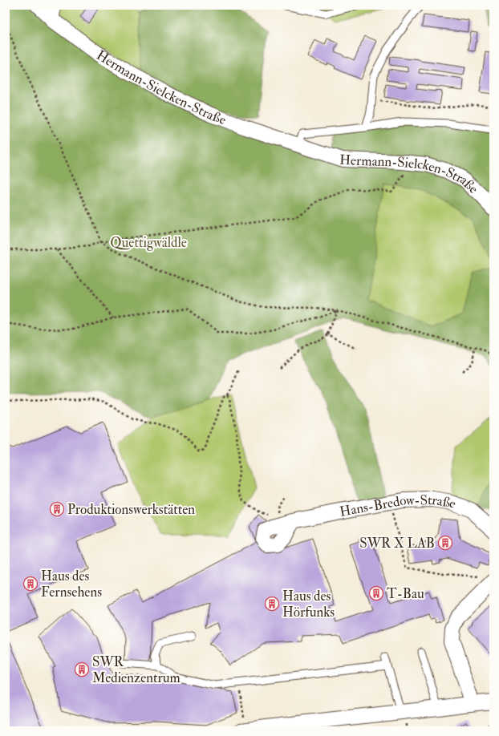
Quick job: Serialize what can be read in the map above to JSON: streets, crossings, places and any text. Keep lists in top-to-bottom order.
{
  "streets": {
    "street": ["Hermann-Sielcken-Straße", "Hans-Bredow-Straße"]
  },
  "parks": ["Quettigwäldle"],
  "places": {
    "building": [
      "Produktionswerkstätten",
      "SWR X LAB",
      "Haus des Fernsehens",
      "T-Bau",
      "Haus des Hörfunks",
      "SWR Medienzentrum"
    ]
  }
}
